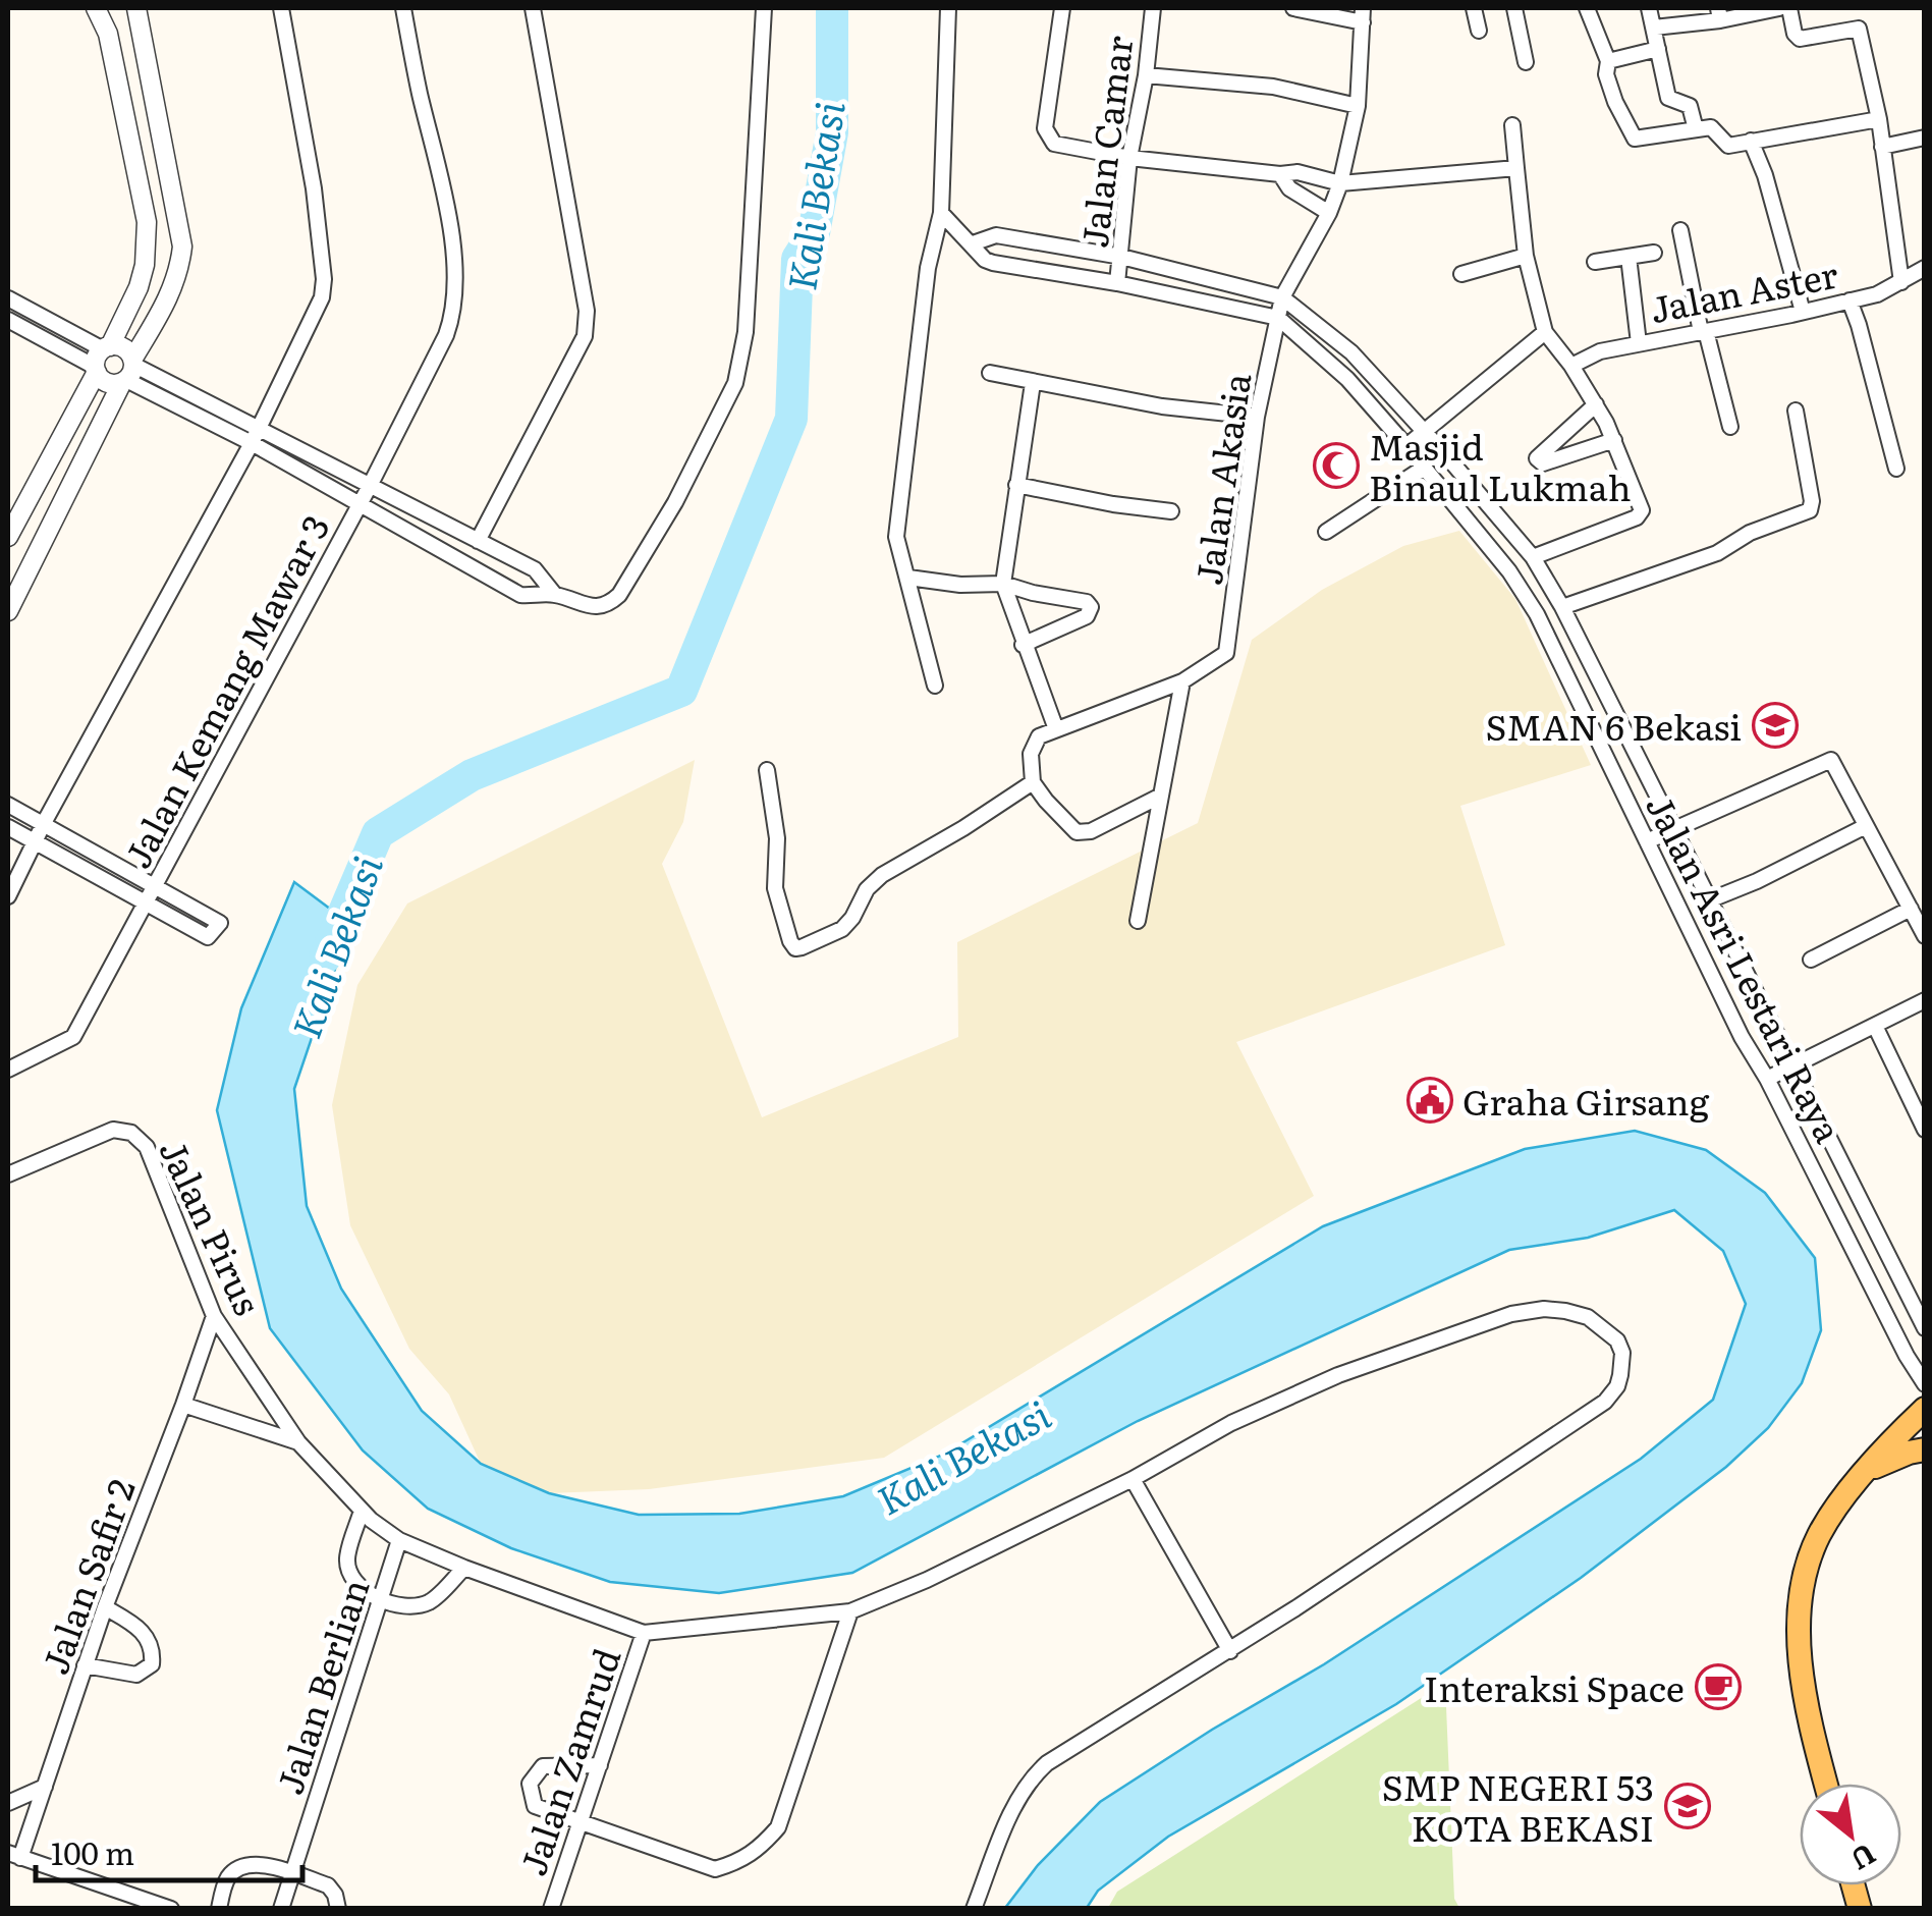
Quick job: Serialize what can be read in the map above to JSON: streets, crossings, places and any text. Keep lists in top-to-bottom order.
{
  "streets": {
    "street": [
      "Jalan Camar",
      "Jalan Aster",
      "Jalan Akasia",
      "Jalan Kemang Mawar 3",
      "Jalan Asri Lestari Raya",
      "Jalan Pirus",
      "Jalan Safir 2",
      "Jalan Berlian",
      "Jalan Zamrud"
    ]
  },
  "crossings": [
    ["Jalan Camar", "Jalan Asri Lestari Raya"],
    ["Jalan Akasia", "Jalan Asri Lestari Raya"],
    ["Jalan Pirus", "Jalan Safir 2"],
    ["Jalan Pirus", "Jalan Berlian"],
    ["Jalan Pirus", "Jalan Zamrud"]
  ],
  "water": ["Kali Bekasi"],
  "places": {
    "mosque": ["Masjid Binaul Lukmah"],
    "school or university": ["SMAN 6 Bekasi", "SMP NEGERI 53 KOTA BEKASI"],
    "public building": ["Graha Girsang"],
    "cafe": ["Interaksi Space"]
  },
  "scale_bar": "100 m",
  "north": "bottom right"
}
